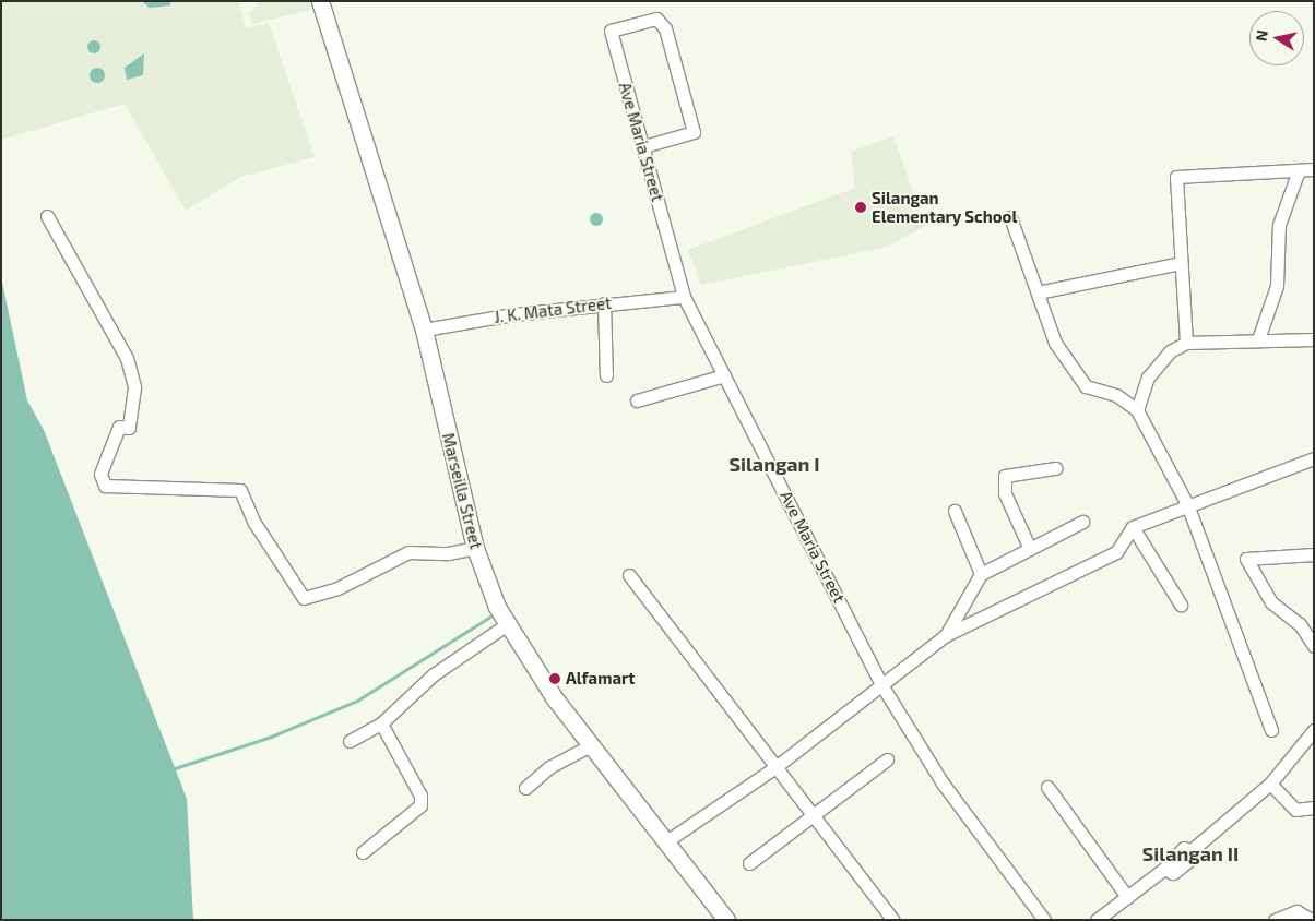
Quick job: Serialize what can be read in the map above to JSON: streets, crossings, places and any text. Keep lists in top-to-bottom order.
{
  "streets": {
    "main road": ["Marseilla Street"],
    "street": ["Ave Maria Street", "J. K. Mata Street"]
  },
  "crossings": [
    ["Ave Maria Street", "J. K. Mata Street"],
    ["J. K. Mata Street", "Marseilla Street"]
  ],
  "districts": ["Silangan I", "Silangan II"],
  "places": ["Silangan Elementary School", "Alfamart"],
  "north": "left"
}
